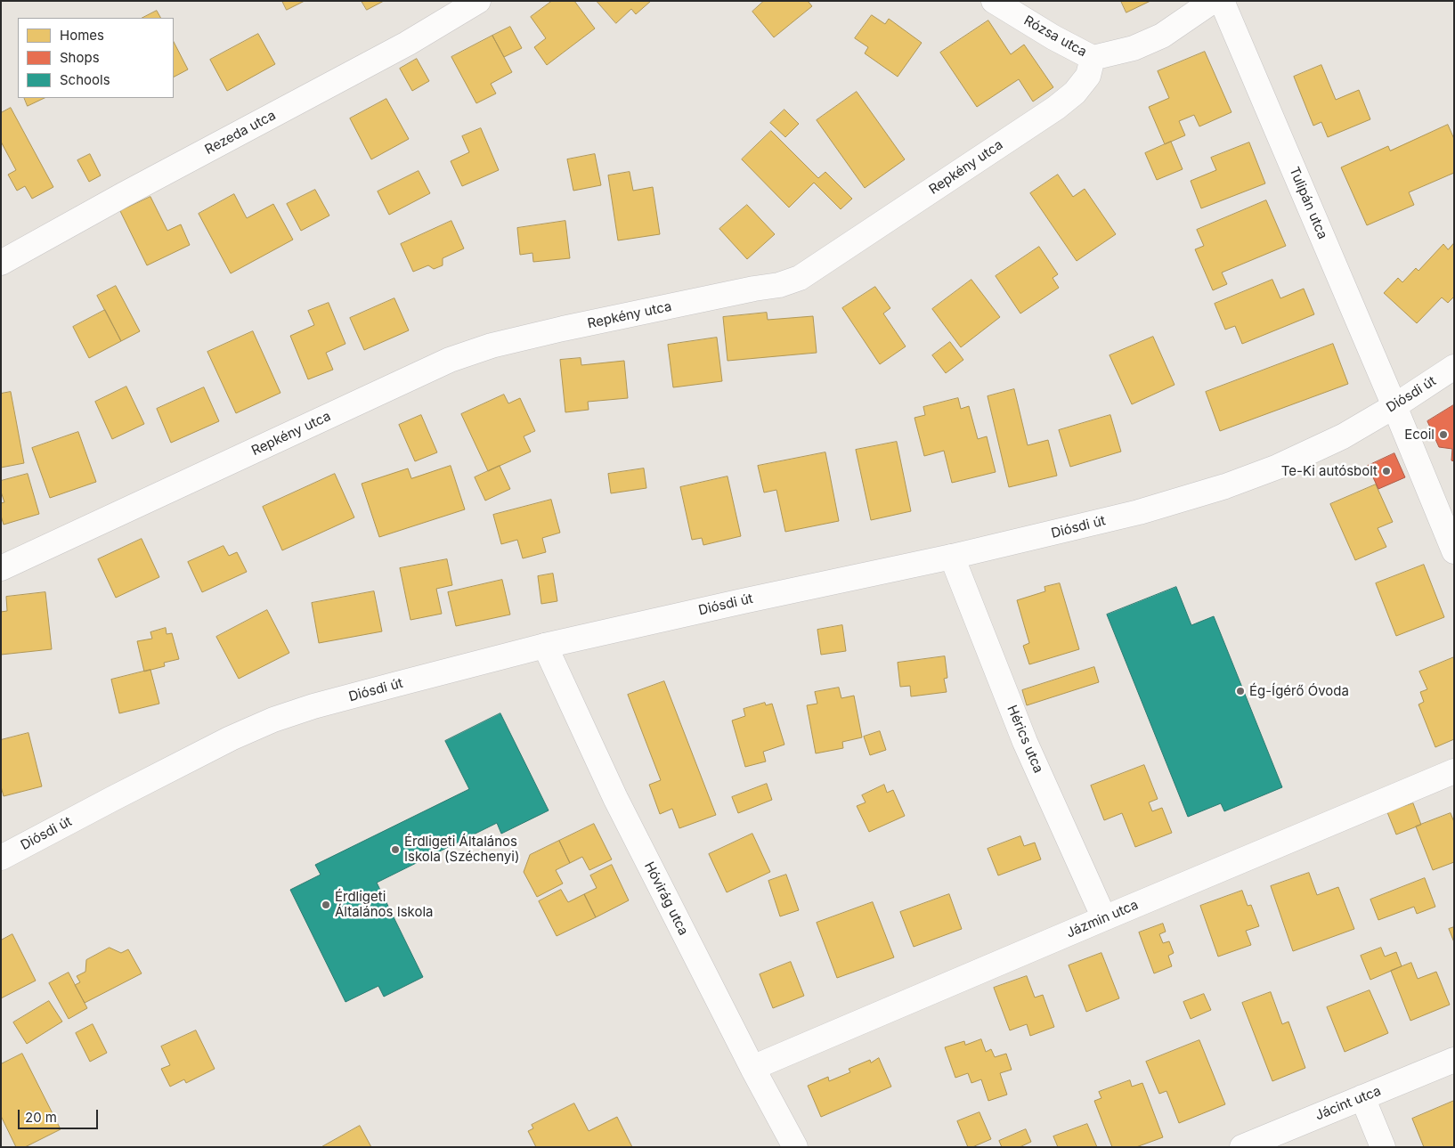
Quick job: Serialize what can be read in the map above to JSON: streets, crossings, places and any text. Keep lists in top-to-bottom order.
{
  "streets": {
    "street": [
      "Rózsa utca",
      "Rezeda utca",
      "Repkény utca",
      "Tulipán utca",
      "Diósdi út",
      "Hérics utca",
      "Hóvirág utca",
      "Jázmin utca",
      "Jácint utca"
    ]
  },
  "crossings": [
    ["Rózsa utca", "Repkény utca"],
    ["Tulipán utca", "Diósdi út"],
    ["Diósdi út", "Hérics utca"],
    ["Diósdi út", "Hóvirág utca"],
    ["Hérics utca", "Jázmin utca"],
    ["Hóvirág utca", "Jázmin utca"]
  ],
  "places": [
    "Ecoil",
    "Te-Ki autósbolt",
    "Ég-Ígérő Óvoda",
    "Érdligeti Általános Iskola (Széchenyi)",
    "Érdligeti Általános Iskola"
  ],
  "legend": ["Homes", "Shops", "Schools"],
  "scale_bar": "20 m"
}
